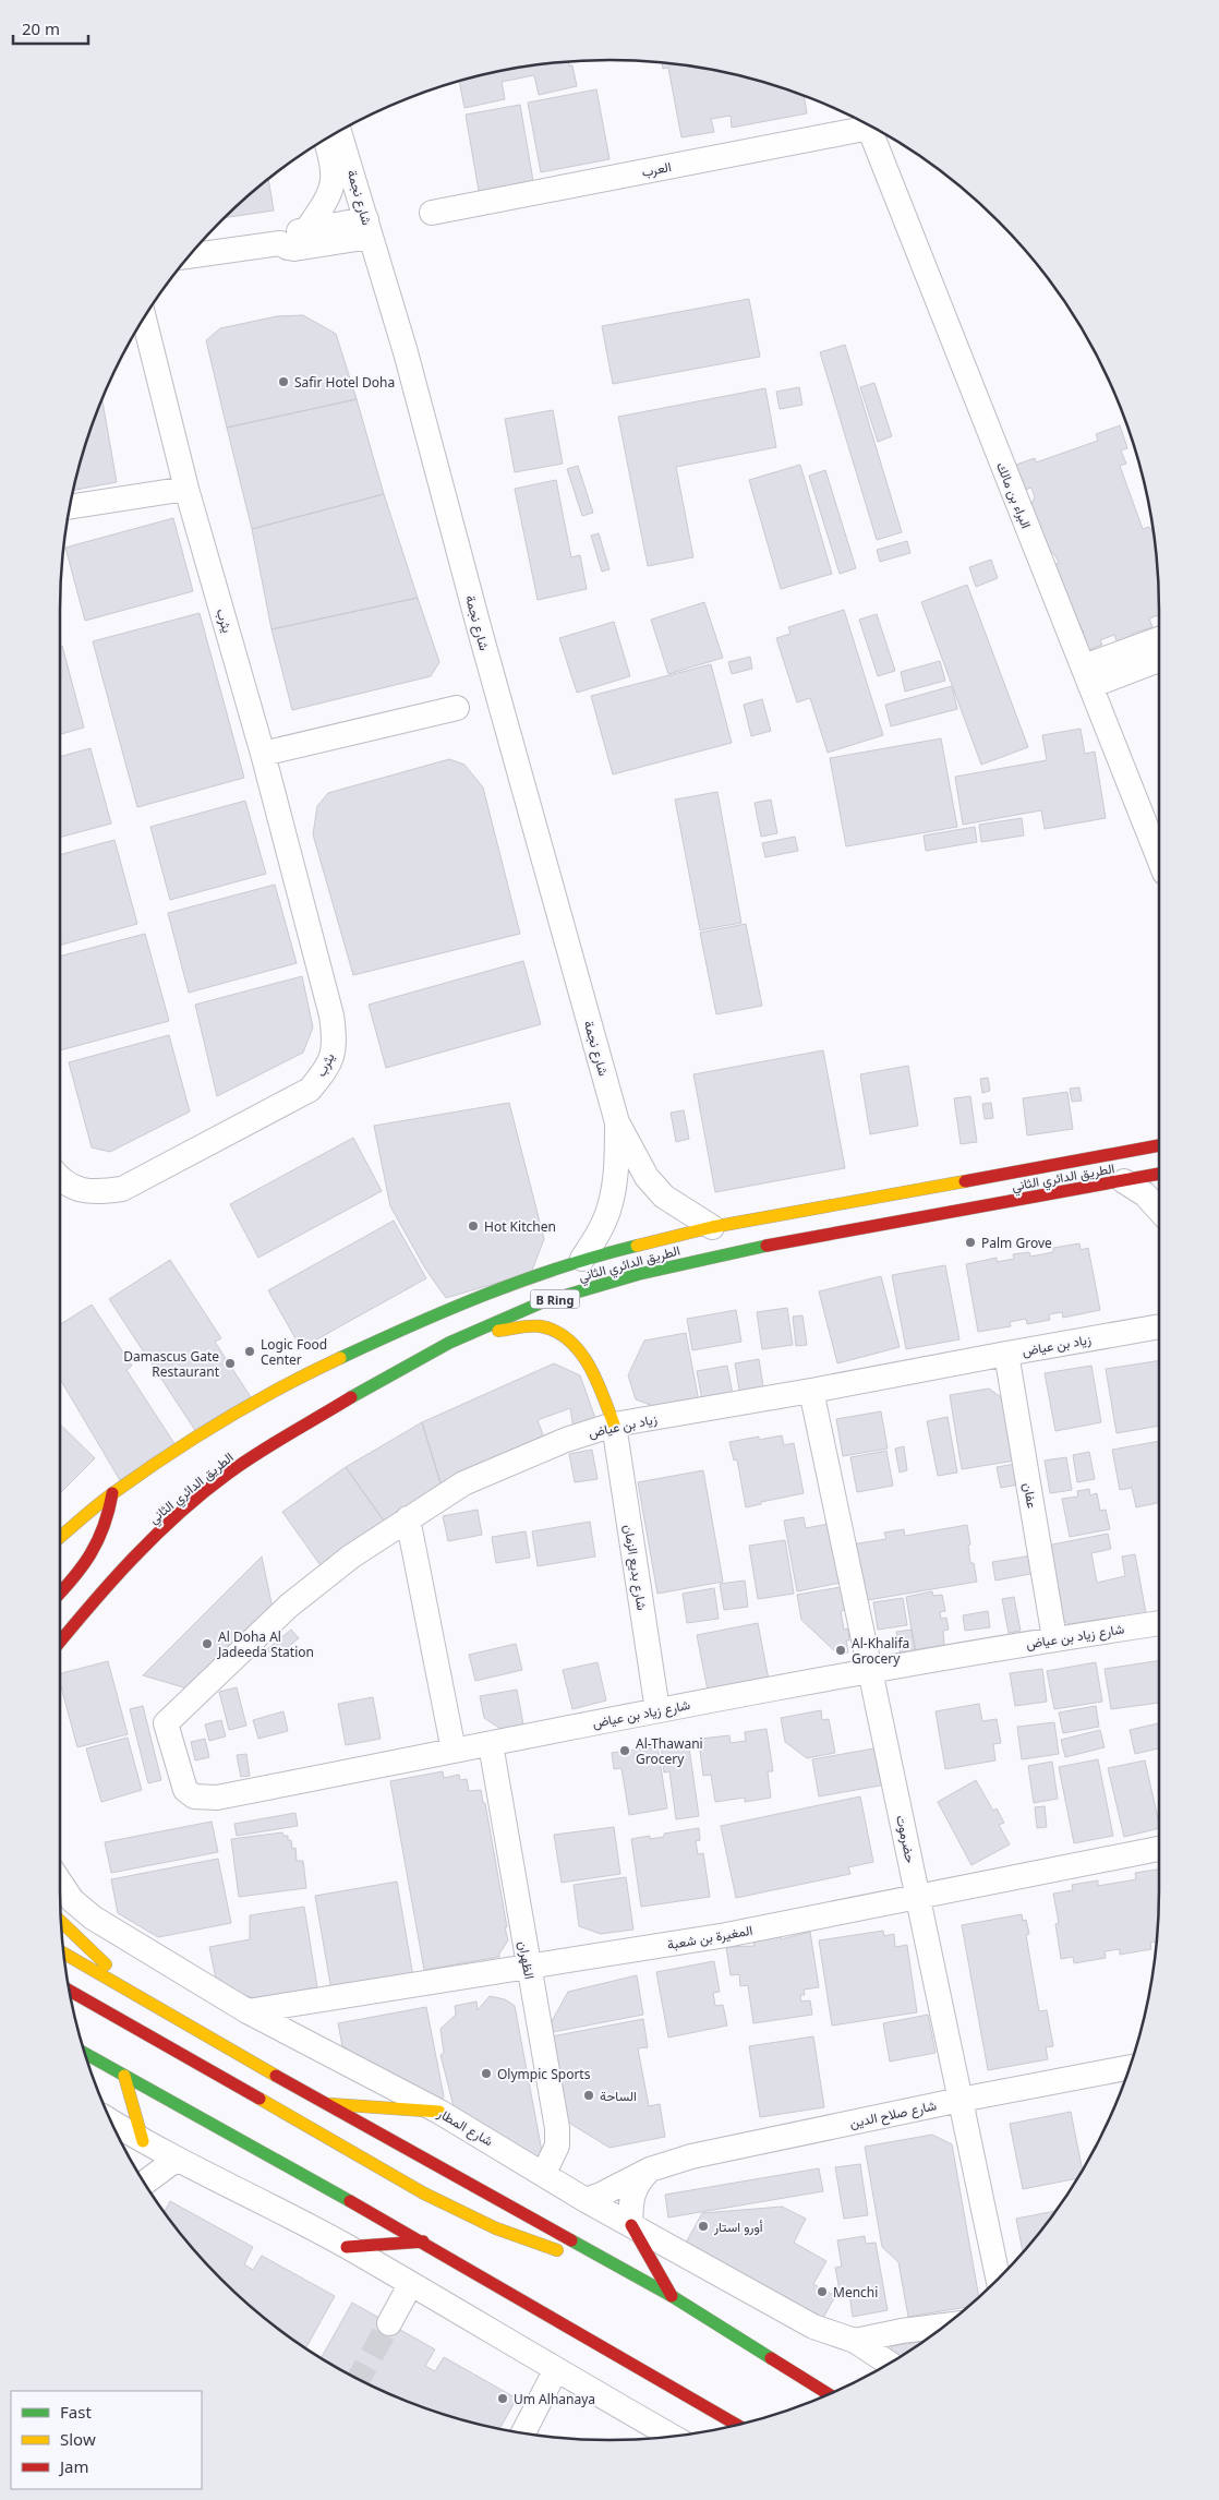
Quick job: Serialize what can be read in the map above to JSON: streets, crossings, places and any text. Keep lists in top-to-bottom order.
{
  "streets": {
    "main road": ["الطريق الدائري الثاني", "B Ring"],
    "street": [
      "العرب",
      "شارع نجمة",
      "البراء بن مالك",
      "يثرب",
      "زياد بن عياض",
      "عفان",
      "شارع بديع الزمان",
      "شارع زياد بن عياض",
      "حضرموت",
      "المغيرة بن شعبة",
      "الظهران",
      "شارع صلاح الدين",
      "شارع المطار"
    ]
  },
  "crossings": [
    ["شارع نجمة", "الطريق الدائري الثاني"],
    ["زياد بن عياض", "عفان"],
    ["زياد بن عياض", "شارع بديع الزمان"],
    ["زياد بن عياض", "شارع زياد بن عياض"],
    ["زياد بن عياض", "حضرموت"],
    ["عفان", "شارع زياد بن عياض"],
    ["شارع بديع الزمان", "شارع زياد بن عياض"],
    ["شارع زياد بن عياض", "حضرموت"],
    ["شارع زياد بن عياض", "الظهران"],
    ["حضرموت", "المغيرة بن شعبة"],
    ["حضرموت", "شارع صلاح الدين"],
    ["المغيرة بن شعبة", "الظهران"],
    ["المغيرة بن شعبة", "شارع المطار"],
    ["الظهران", "شارع المطار"],
    ["شارع صلاح الدين", "شارع المطار"]
  ],
  "places": [
    "Safir Hotel Doha",
    "Hot Kitchen",
    "Palm Grove",
    "Logic Food Center",
    "Damascus Gate Restaurant",
    "Al Doha Al Jadeeda Station",
    "Al-Khalifa Grocery",
    "Al-Thawani Grocery",
    "Olympic Sports",
    "الساحة",
    "أورو استار",
    "Menchi",
    "Um Alhanaya"
  ],
  "legend": ["Fast", "Slow", "Jam"],
  "scale_bar": "20 m"
}
